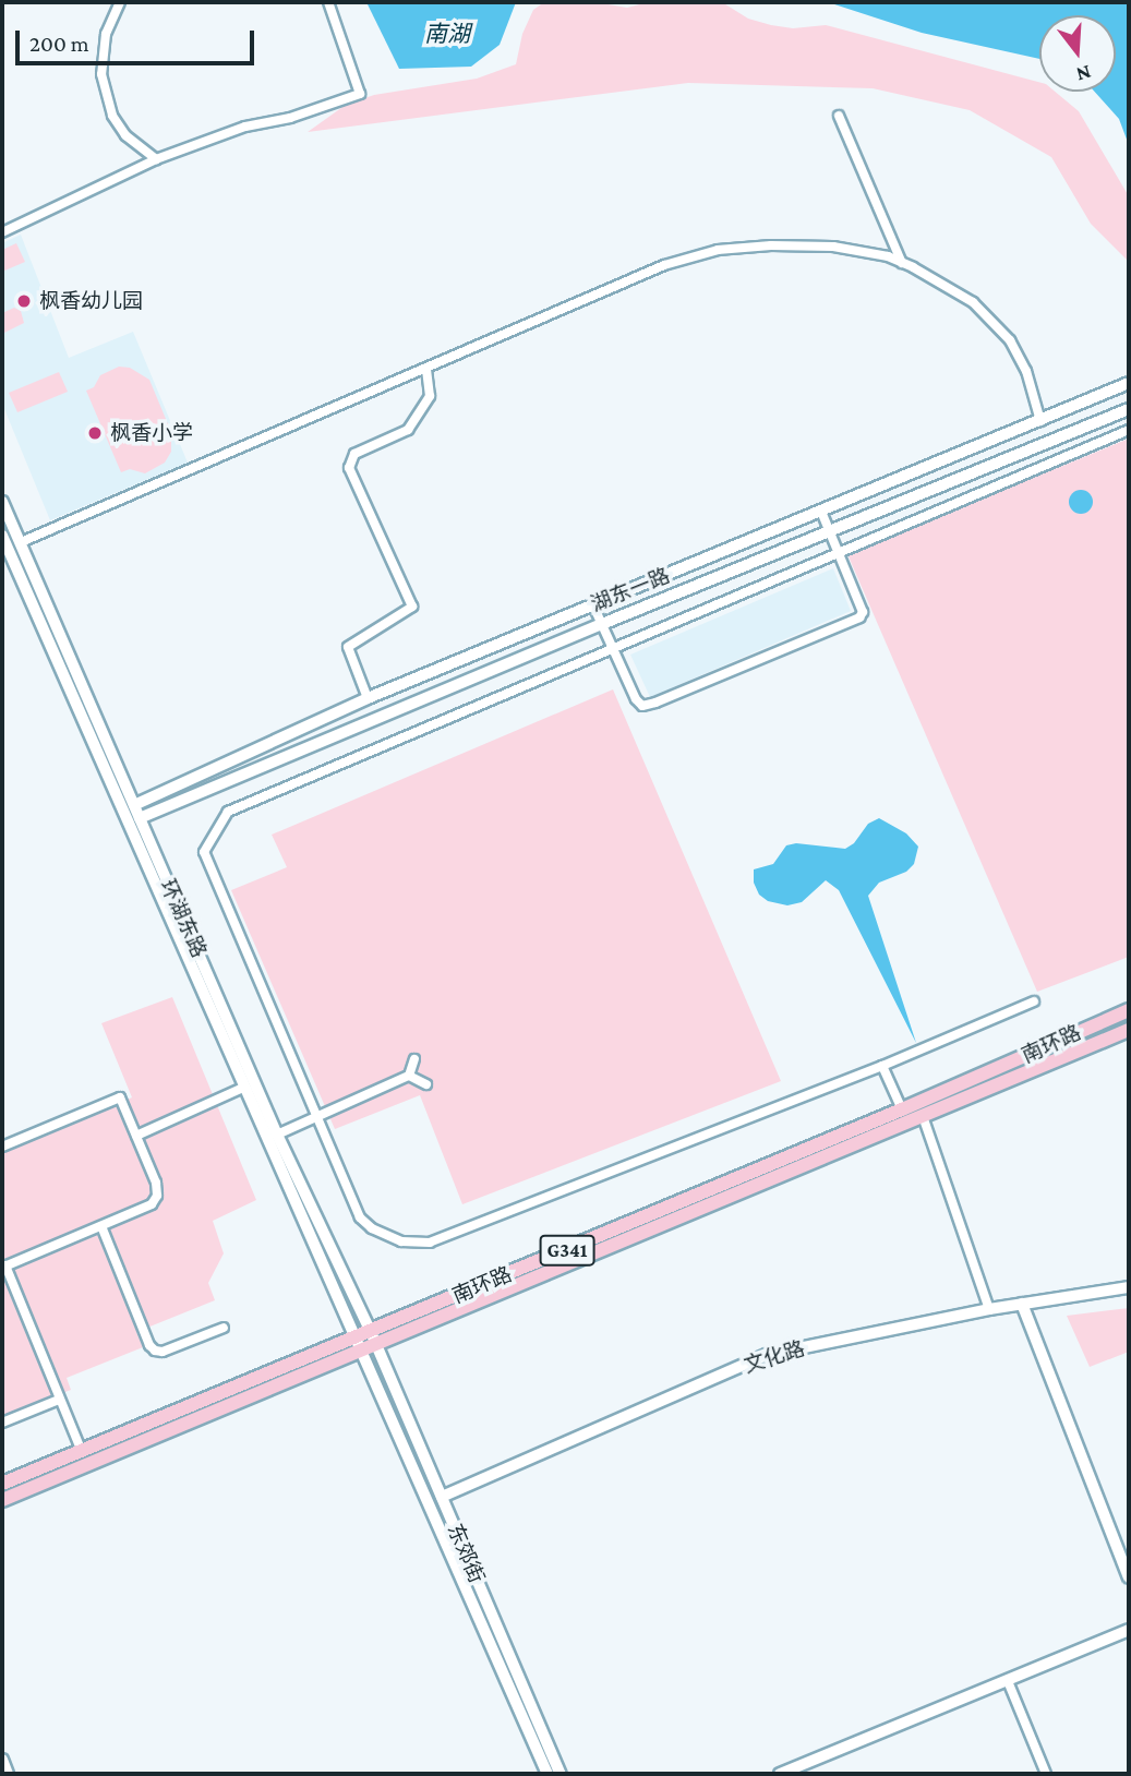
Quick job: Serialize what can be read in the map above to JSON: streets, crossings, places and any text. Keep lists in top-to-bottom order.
{
  "streets": {
    "highway": ["南环路", "G341"],
    "main road": ["湖东一路", "环湖东路", "东郊街"],
    "street": ["文化路"]
  },
  "crossings": [
    ["湖东一路", "环湖东路"],
    ["环湖东路", "南环路"],
    ["环湖东路", "东郊街"],
    ["南环路", "东郊街"],
    ["文化路", "东郊街"]
  ],
  "water": ["南湖"],
  "places": ["枫香幼儿园", "枫香小学"],
  "scale_bar": "200 m",
  "north": "bottom"
}
